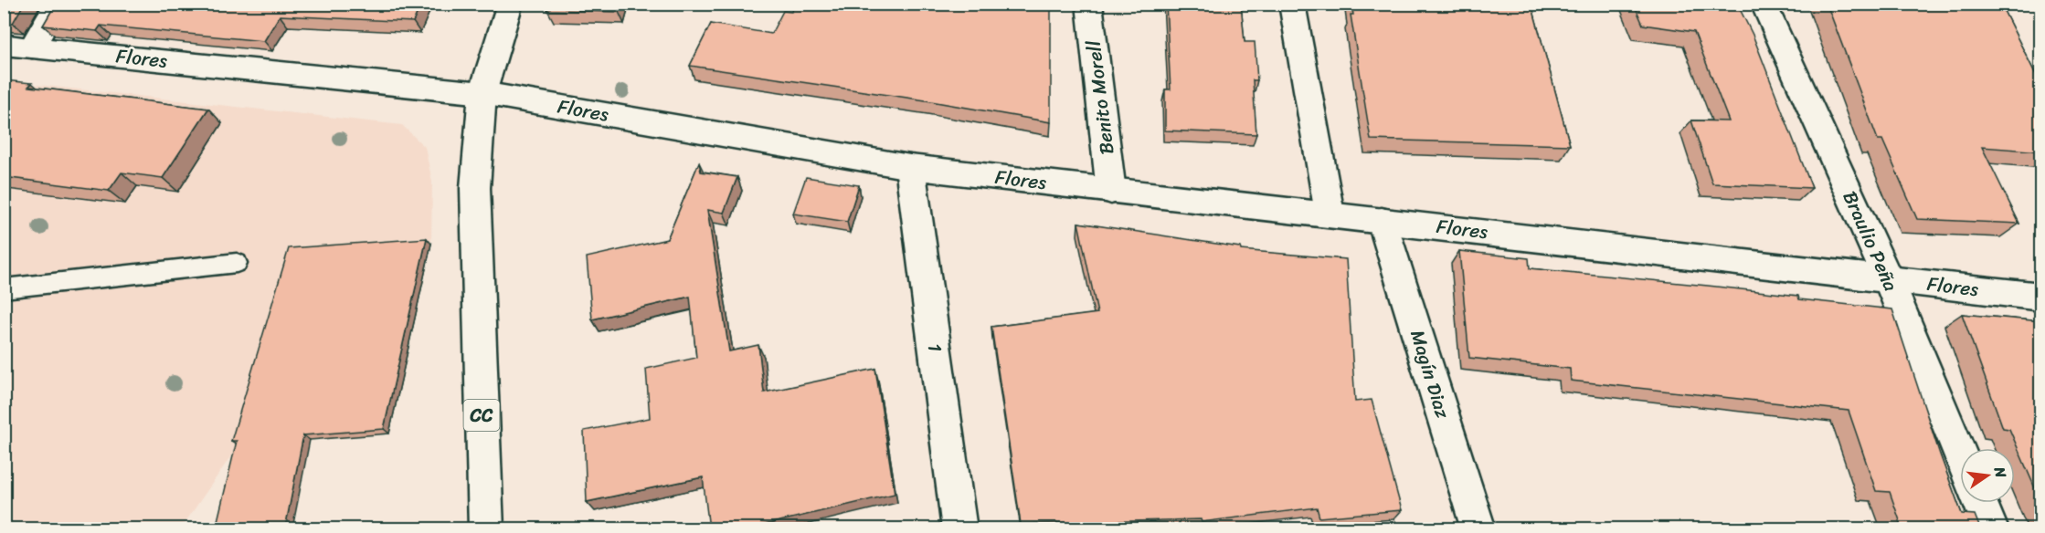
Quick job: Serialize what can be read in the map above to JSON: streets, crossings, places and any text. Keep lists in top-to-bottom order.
{
  "streets": {
    "main road": [
      "Flores",
      "Benito Morell",
      "Braulio Peña",
      "1",
      "Magín Diaz",
      "CC"
    ]
  },
  "crossings": [
    ["Flores", "Benito Morell"],
    ["Flores", "Braulio Peña"],
    ["Flores", "1"],
    ["Flores", "Magín Diaz"],
    ["Flores", "CC"]
  ],
  "north": "right"
}
